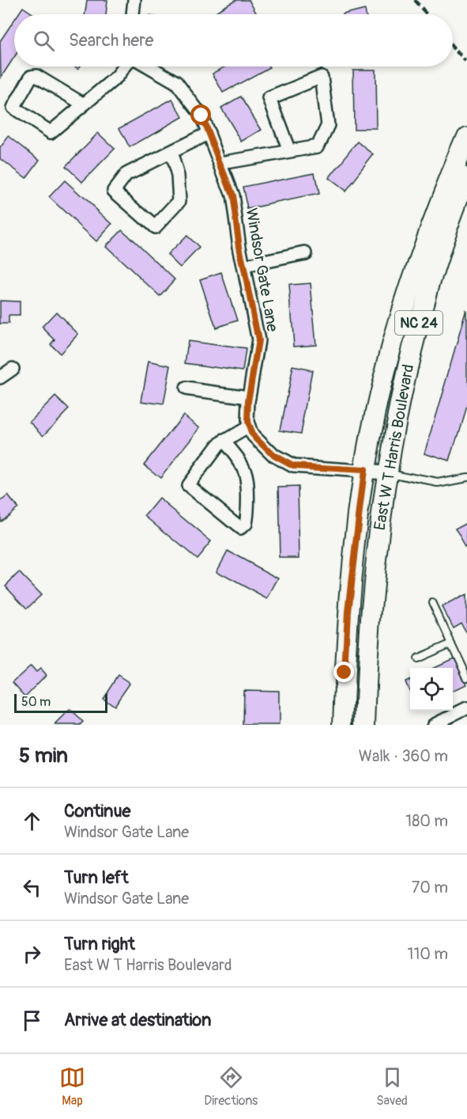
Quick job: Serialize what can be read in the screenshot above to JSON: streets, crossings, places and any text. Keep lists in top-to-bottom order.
{
  "streets": {
    "main road": ["NC 24", "East W T Harris Boulevard"],
    "street": ["Windsor Gate Lane"]
  },
  "scale_bar": "50 m",
  "page": {
    "search": "Search here",
    "scale": "50 m",
    "heading": ["5 min", "Walk · 360 m"],
    "list": [
      ["Continue", "Windsor Gate Lane", "180 m"],
      ["Turn left", "Windsor Gate Lane", "70 m"],
      ["Turn right", "East W T Harris Boulevard", "110 m"],
      "Arrive at destination"
    ],
    "nav": ["Map", "Directions", "Saved"]
  }
}
